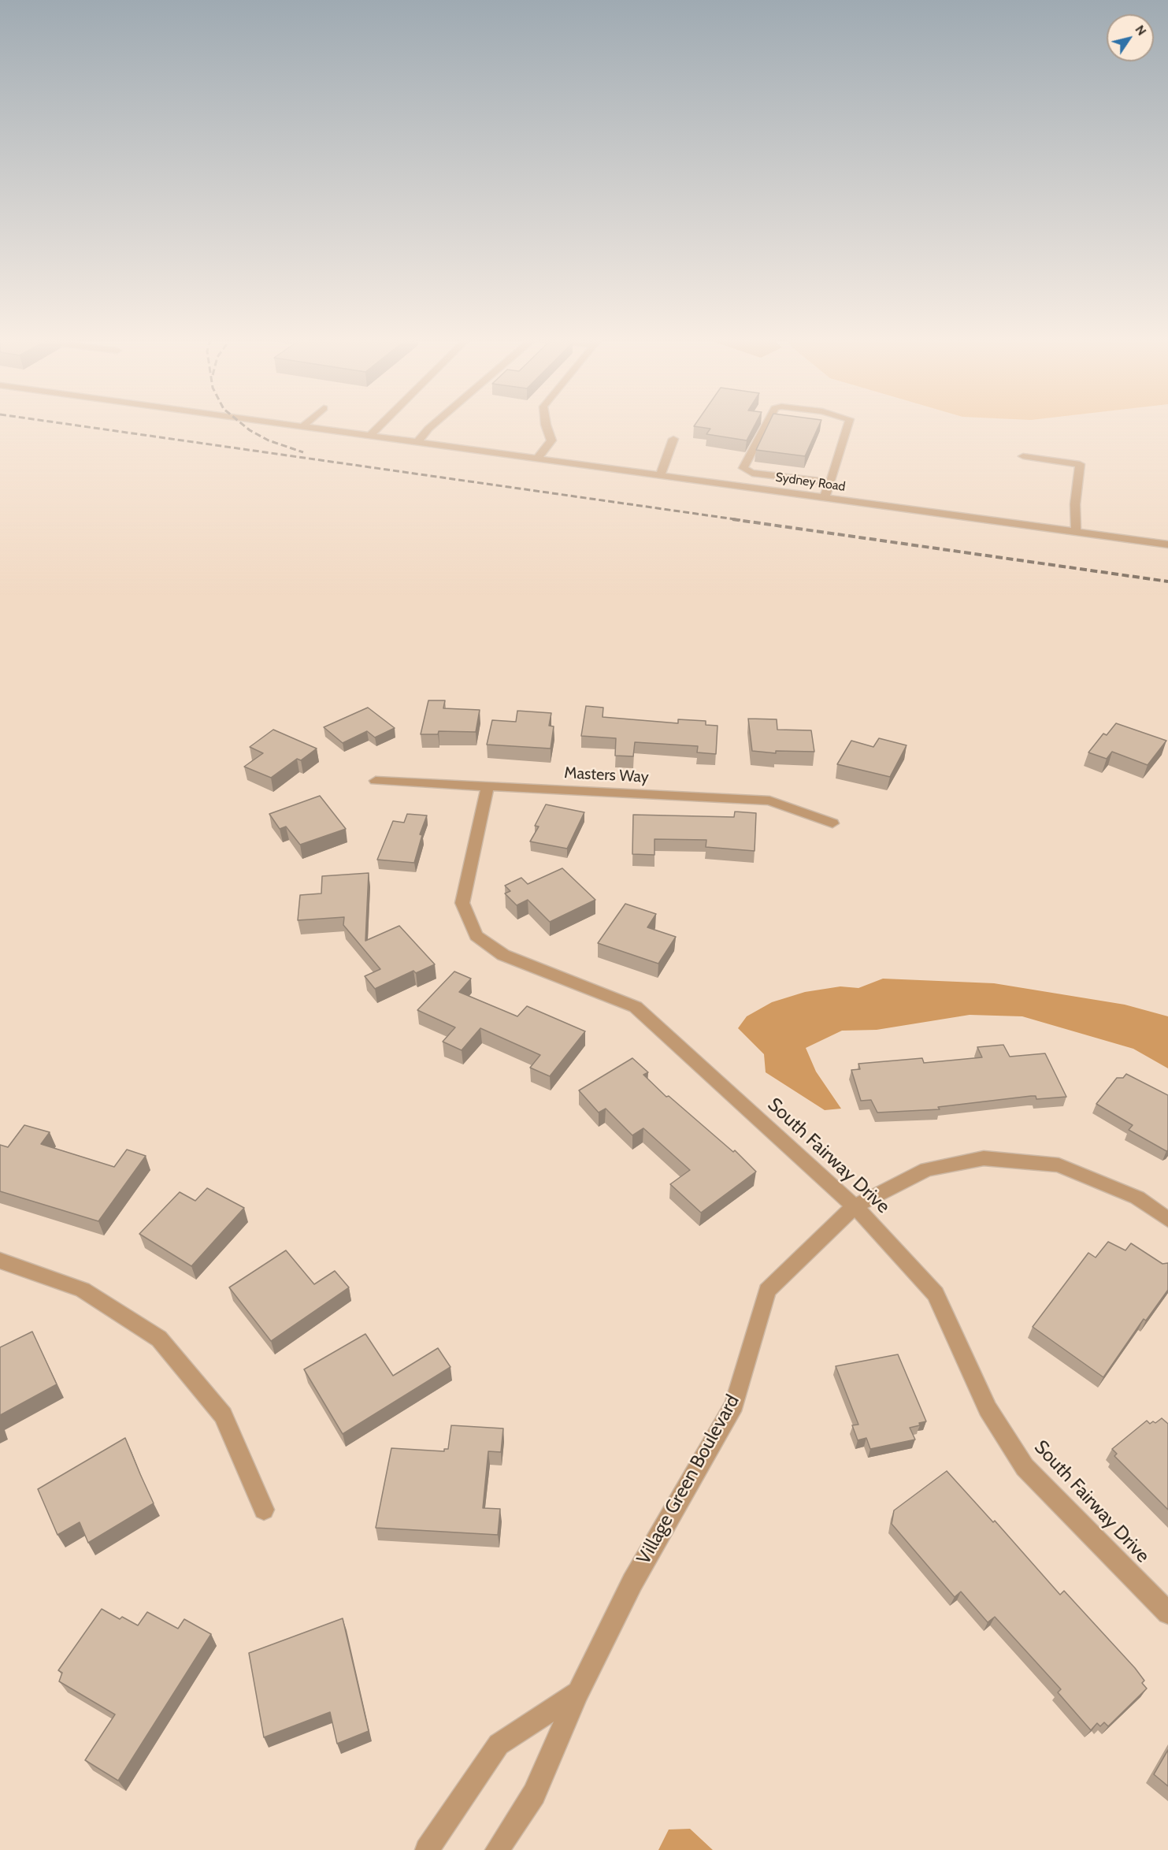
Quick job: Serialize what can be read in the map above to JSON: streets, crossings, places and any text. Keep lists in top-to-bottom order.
{
  "streets": {
    "street": [
      "Sydney Road",
      "Masters Way",
      "South Fairway Drive",
      "Village Green Boulevard"
    ]
  },
  "crossings": [
    ["Masters Way", "South Fairway Drive"],
    ["South Fairway Drive", "Village Green Boulevard"]
  ],
  "north": "top right"
}
